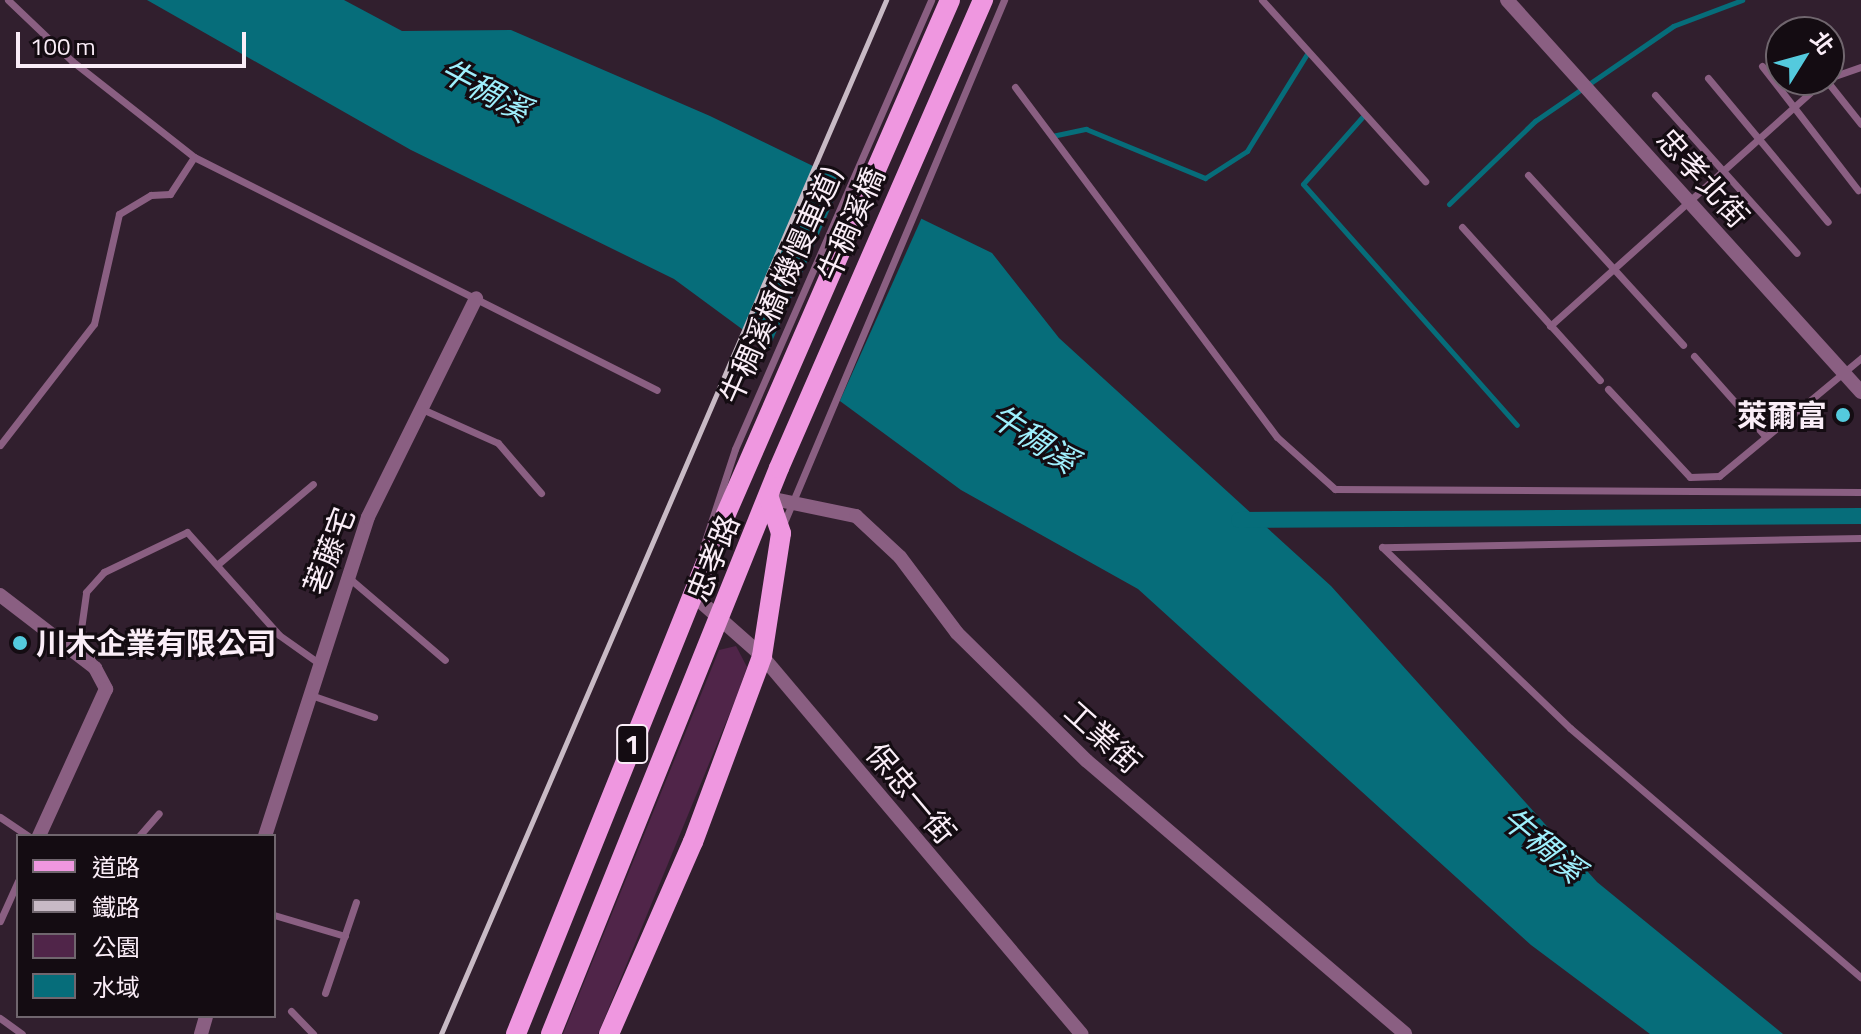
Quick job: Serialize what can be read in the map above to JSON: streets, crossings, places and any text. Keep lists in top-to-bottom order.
{
  "streets": {
    "main road": ["牛稠溪橋", "忠孝路", "1"],
    "street": [
      "忠孝北街",
      "荖藤宅",
      "工業街",
      "保忠一街"
    ],
    "lane": ["牛稠溪橋(機慢車道)"]
  },
  "crossings": [
    ["牛稠溪橋", "牛稠溪橋(機慢車道)"],
    ["牛稠溪橋", "忠孝路"],
    ["牛稠溪橋", "1"],
    ["牛稠溪橋(機慢車道)", "忠孝路"],
    ["忠孝路", "工業街"],
    ["忠孝路", "1"],
    ["忠孝路", "保忠一街"],
    ["工業街", "1"]
  ],
  "water": ["牛稠溪"],
  "places": ["萊爾富", "川木企業有限公司"],
  "legend": [
    "道路",
    "鐵路",
    "公園",
    "水域"
  ],
  "scale_bar": "100 m",
  "north": "top right"
}
